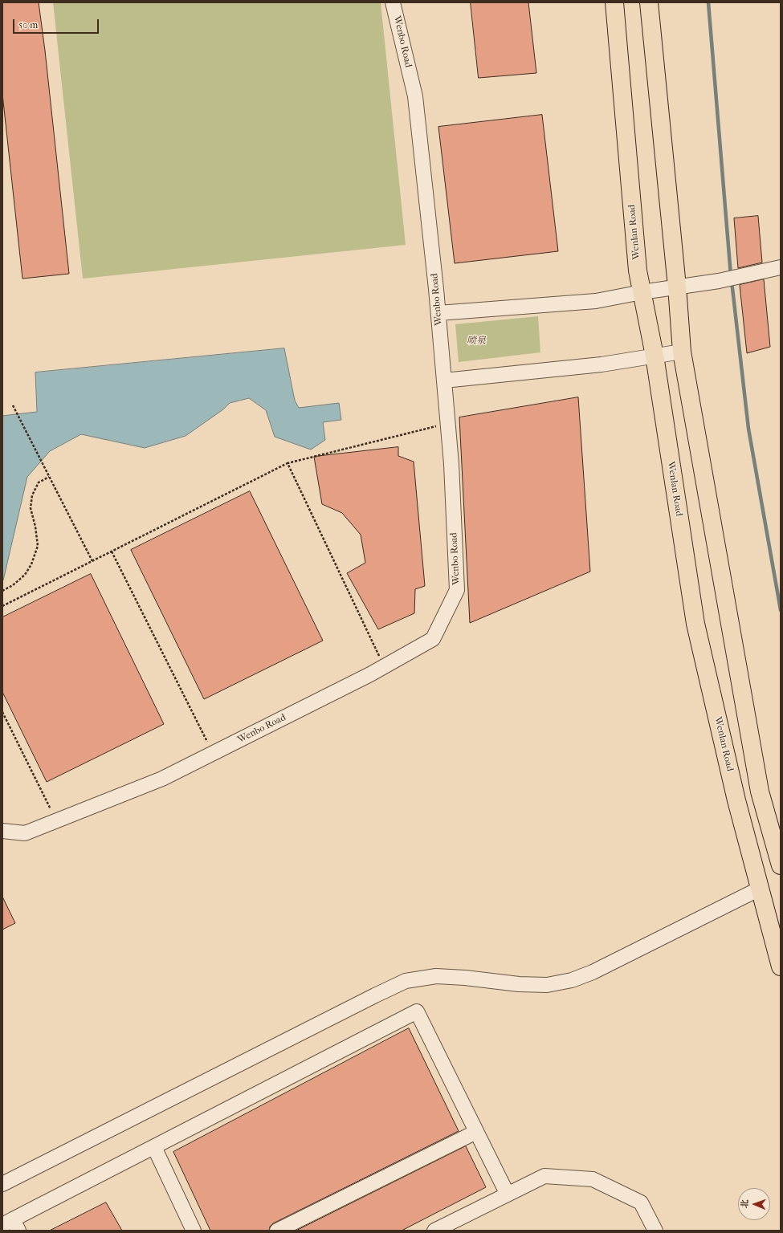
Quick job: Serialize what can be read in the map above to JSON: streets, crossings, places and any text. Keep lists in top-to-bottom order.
{
  "streets": {
    "main road": ["Wenlan Road"],
    "street": ["Wenbo Road"]
  },
  "parks": ["喷泉"],
  "scale_bar": "50 m",
  "north": "left"
}
